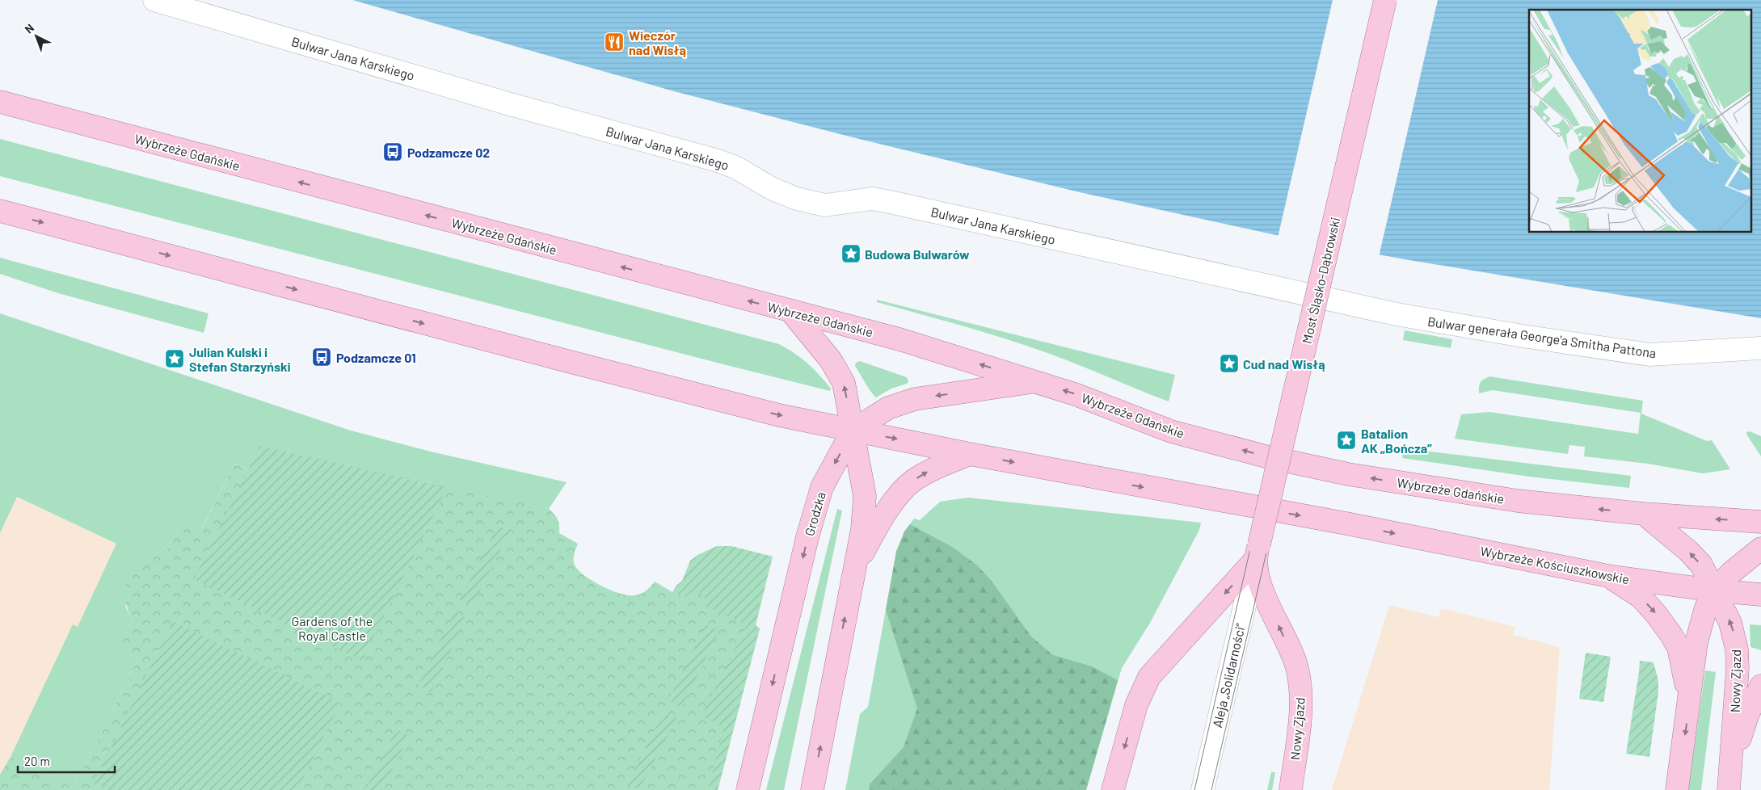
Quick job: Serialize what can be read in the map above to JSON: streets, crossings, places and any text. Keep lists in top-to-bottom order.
{
  "streets": {
    "main road": [
      "Wybrzeże Gdańskie",
      "Most Śląsko-Dąbrowski",
      "Grodzka",
      "Wybrzeże Kościuszkowskie",
      "Nowy Zjazd"
    ],
    "street": ["Bulwar Jana Karskiego", "Bulwar generała George'a Smitha Pattona", "Aleja „Solidarności”"]
  },
  "crossings": [
    ["Bulwar Jana Karskiego", "Bulwar generała George'a Smitha Pattona"],
    ["Wybrzeże Gdańskie", "Grodzka"],
    ["Wybrzeże Gdańskie", "Nowy Zjazd"],
    ["Most Śląsko-Dąbrowski", "Aleja „Solidarności”"],
    ["Most Śląsko-Dąbrowski", "Nowy Zjazd"],
    ["Wybrzeże Kościuszkowskie", "Nowy Zjazd"],
    ["Aleja „Solidarności”", "Nowy Zjazd"]
  ],
  "one_way": ["Wybrzeże Kościuszkowskie", "Nowy Zjazd"],
  "parks": ["Gardens of the Royal Castle"],
  "places": {
    "restaurant": ["Wieczór nad Wisłą"],
    "bus stop": ["Podzamcze 02", "Podzamcze 01"],
    "place": [
      "Budowa Bulwarów",
      "Julian Kulski i Stefan Starzyński",
      "Cud nad Wisłą",
      "Batalion AK „Bończa”"
    ]
  },
  "scale_bar": "20 m",
  "north": "top left"
}
